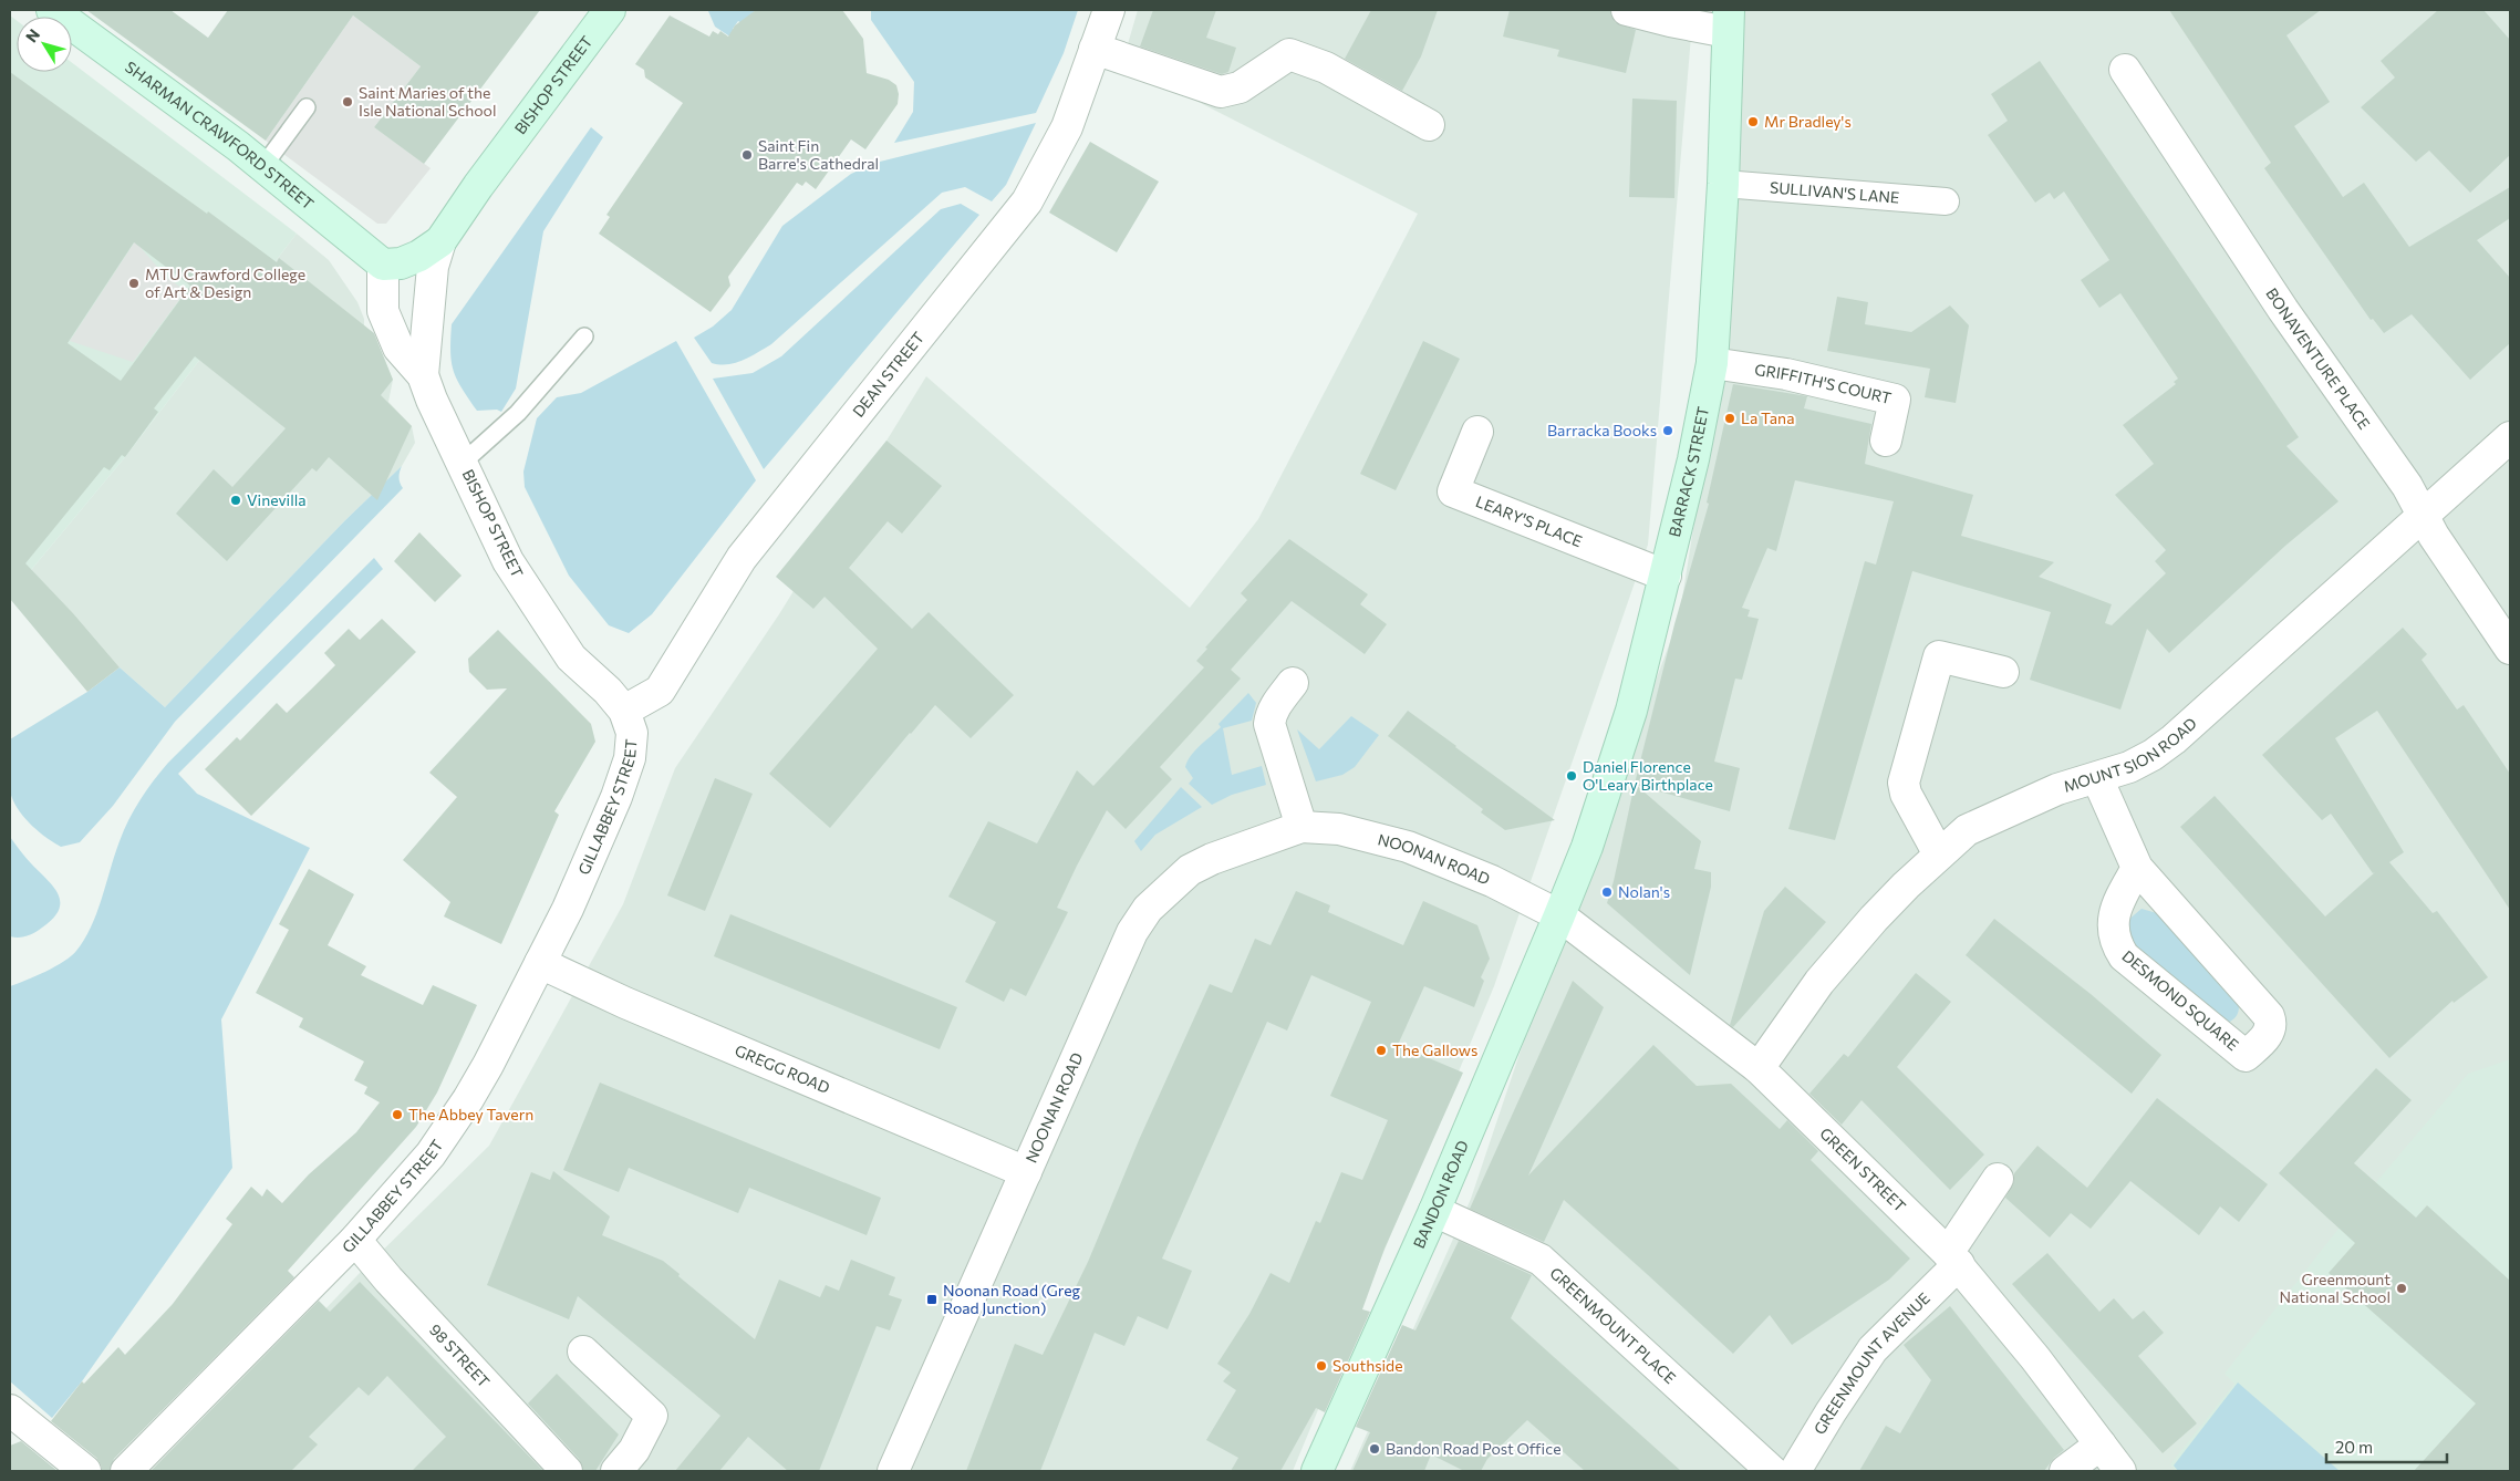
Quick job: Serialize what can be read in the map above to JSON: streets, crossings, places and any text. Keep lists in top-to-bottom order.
{
  "streets": {
    "main road": [
      "BISHOP STREET",
      "SHARMAN CRAWFORD STREET",
      "BARRACK STREET",
      "BANDON ROAD"
    ],
    "street": [
      "SULLIVAN'S LANE",
      "BONAVENTURE PLACE",
      "DEAN STREET",
      "GRIFFITH'S COURT",
      "LEARY'S PLACE",
      "MOUNT SION ROAD",
      "GILLABBEY STREET",
      "NOONAN ROAD",
      "DESMOND SQUARE",
      "GREGG ROAD",
      "GREEN STREET",
      "GREENMOUNT PLACE",
      "98 STREET",
      "GREENMOUNT AVENUE"
    ]
  },
  "crossings": [
    ["BISHOP STREET", "SHARMAN CRAWFORD STREET"],
    ["BISHOP STREET", "DEAN STREET"],
    ["BISHOP STREET", "GILLABBEY STREET"],
    ["SULLIVAN'S LANE", "BARRACK STREET"],
    ["BONAVENTURE PLACE", "MOUNT SION ROAD"],
    ["DEAN STREET", "GILLABBEY STREET"],
    ["GRIFFITH'S COURT", "BARRACK STREET"],
    ["BARRACK STREET", "LEARY'S PLACE"],
    ["BARRACK STREET", "NOONAN ROAD"],
    ["BARRACK STREET", "GREEN STREET"],
    ["BARRACK STREET", "BANDON ROAD"],
    ["MOUNT SION ROAD", "DESMOND SQUARE"],
    ["MOUNT SION ROAD", "GREEN STREET"],
    ["GILLABBEY STREET", "GREGG ROAD"],
    ["GILLABBEY STREET", "98 STREET"],
    ["NOONAN ROAD", "GREGG ROAD"],
    ["NOONAN ROAD", "GREEN STREET"],
    ["NOONAN ROAD", "BANDON ROAD"],
    ["GREEN STREET", "BANDON ROAD"],
    ["GREEN STREET", "GREENMOUNT AVENUE"],
    ["BANDON ROAD", "GREENMOUNT PLACE"]
  ],
  "places": {
    "other": [
      "Saint Maries of the Isle National School",
      "Mr Bradley's",
      "Saint Fin Barre's Cathedral",
      "MTU Crawford College of Art & Design",
      "La Tana",
      "Barracka Books",
      "Vinevilla",
      "Daniel Florence O'Leary Birthplace",
      "Nolan's",
      "The Gallows",
      "The Abbey Tavern",
      "Greenmount National School",
      "Southside",
      "Bandon Road Post Office"
    ],
    "transit": ["Noonan Road (Greg Road Junction)"]
  },
  "scale_bar": "20 m",
  "north": "top left"
}
